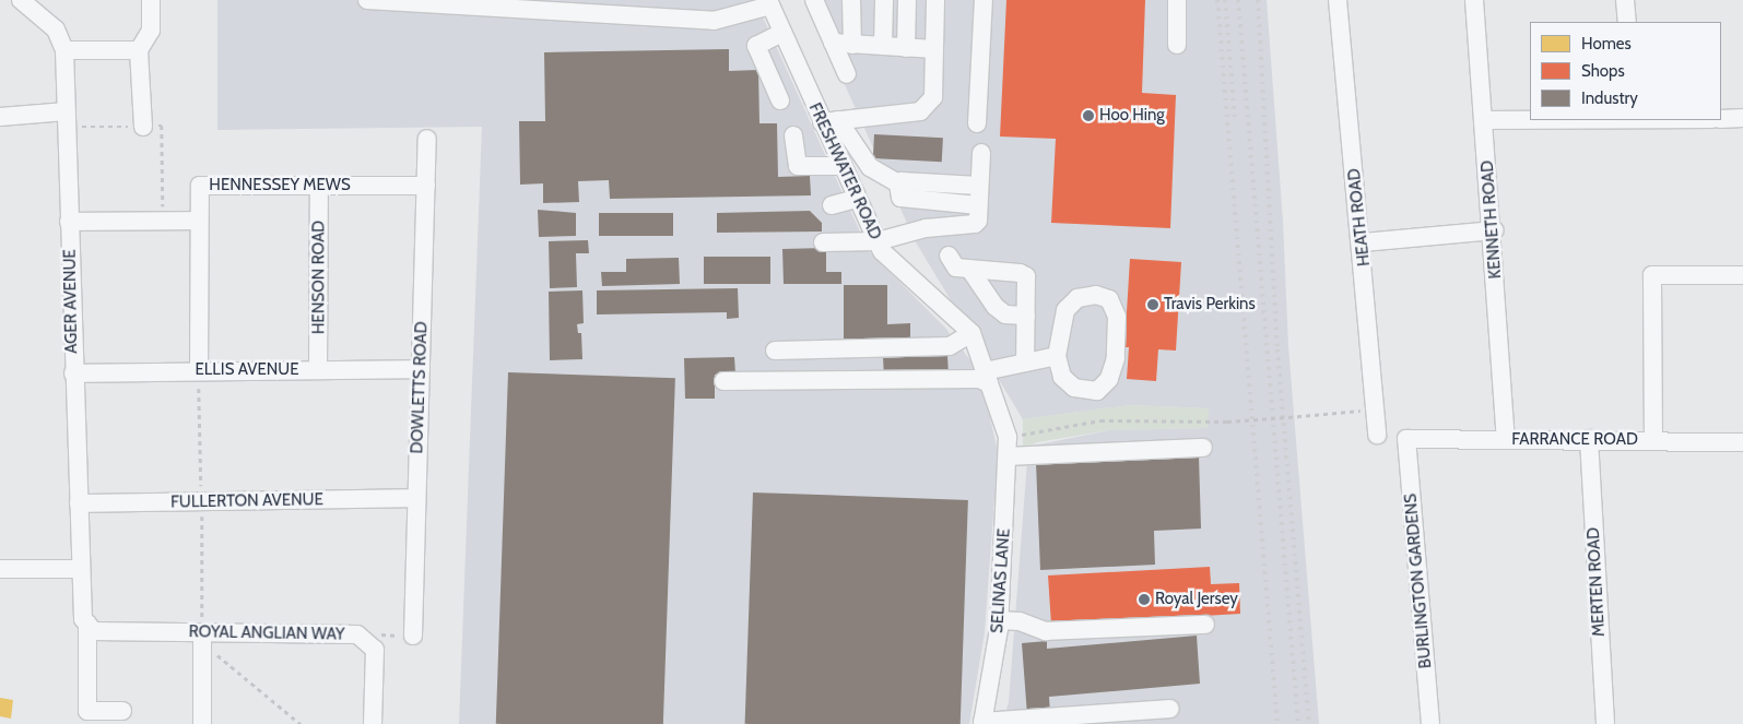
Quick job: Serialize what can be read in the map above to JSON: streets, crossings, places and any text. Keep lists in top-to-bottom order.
{
  "streets": {
    "street": [
      "FRESHWATER ROAD",
      "HENNESSEY MEWS",
      "HEATH ROAD",
      "KENNETH ROAD",
      "HENSON ROAD",
      "AGER AVENUE",
      "ELLIS AVENUE",
      "DOWLETTS ROAD",
      "FARRANCE ROAD",
      "FULLERTON AVENUE",
      "SELINAS LANE",
      "BURLINGTON GARDENS",
      "MERTEN ROAD",
      "ROYAL ANGLIAN WAY"
    ]
  },
  "crossings": [
    ["FRESHWATER ROAD", "SELINAS LANE"],
    ["HENNESSEY MEWS", "HENSON ROAD"],
    ["HENNESSEY MEWS", "DOWLETTS ROAD"],
    ["KENNETH ROAD", "FARRANCE ROAD"],
    ["HENSON ROAD", "ELLIS AVENUE"],
    ["AGER AVENUE", "ELLIS AVENUE"],
    ["AGER AVENUE", "FULLERTON AVENUE"],
    ["AGER AVENUE", "ROYAL ANGLIAN WAY"],
    ["ELLIS AVENUE", "DOWLETTS ROAD"],
    ["DOWLETTS ROAD", "FULLERTON AVENUE"],
    ["FARRANCE ROAD", "BURLINGTON GARDENS"],
    ["FARRANCE ROAD", "MERTEN ROAD"]
  ],
  "places": ["Hoo Hing", "Travis Perkins", "Royal Jersey"],
  "legend": ["Homes", "Shops", "Industry"]
}
